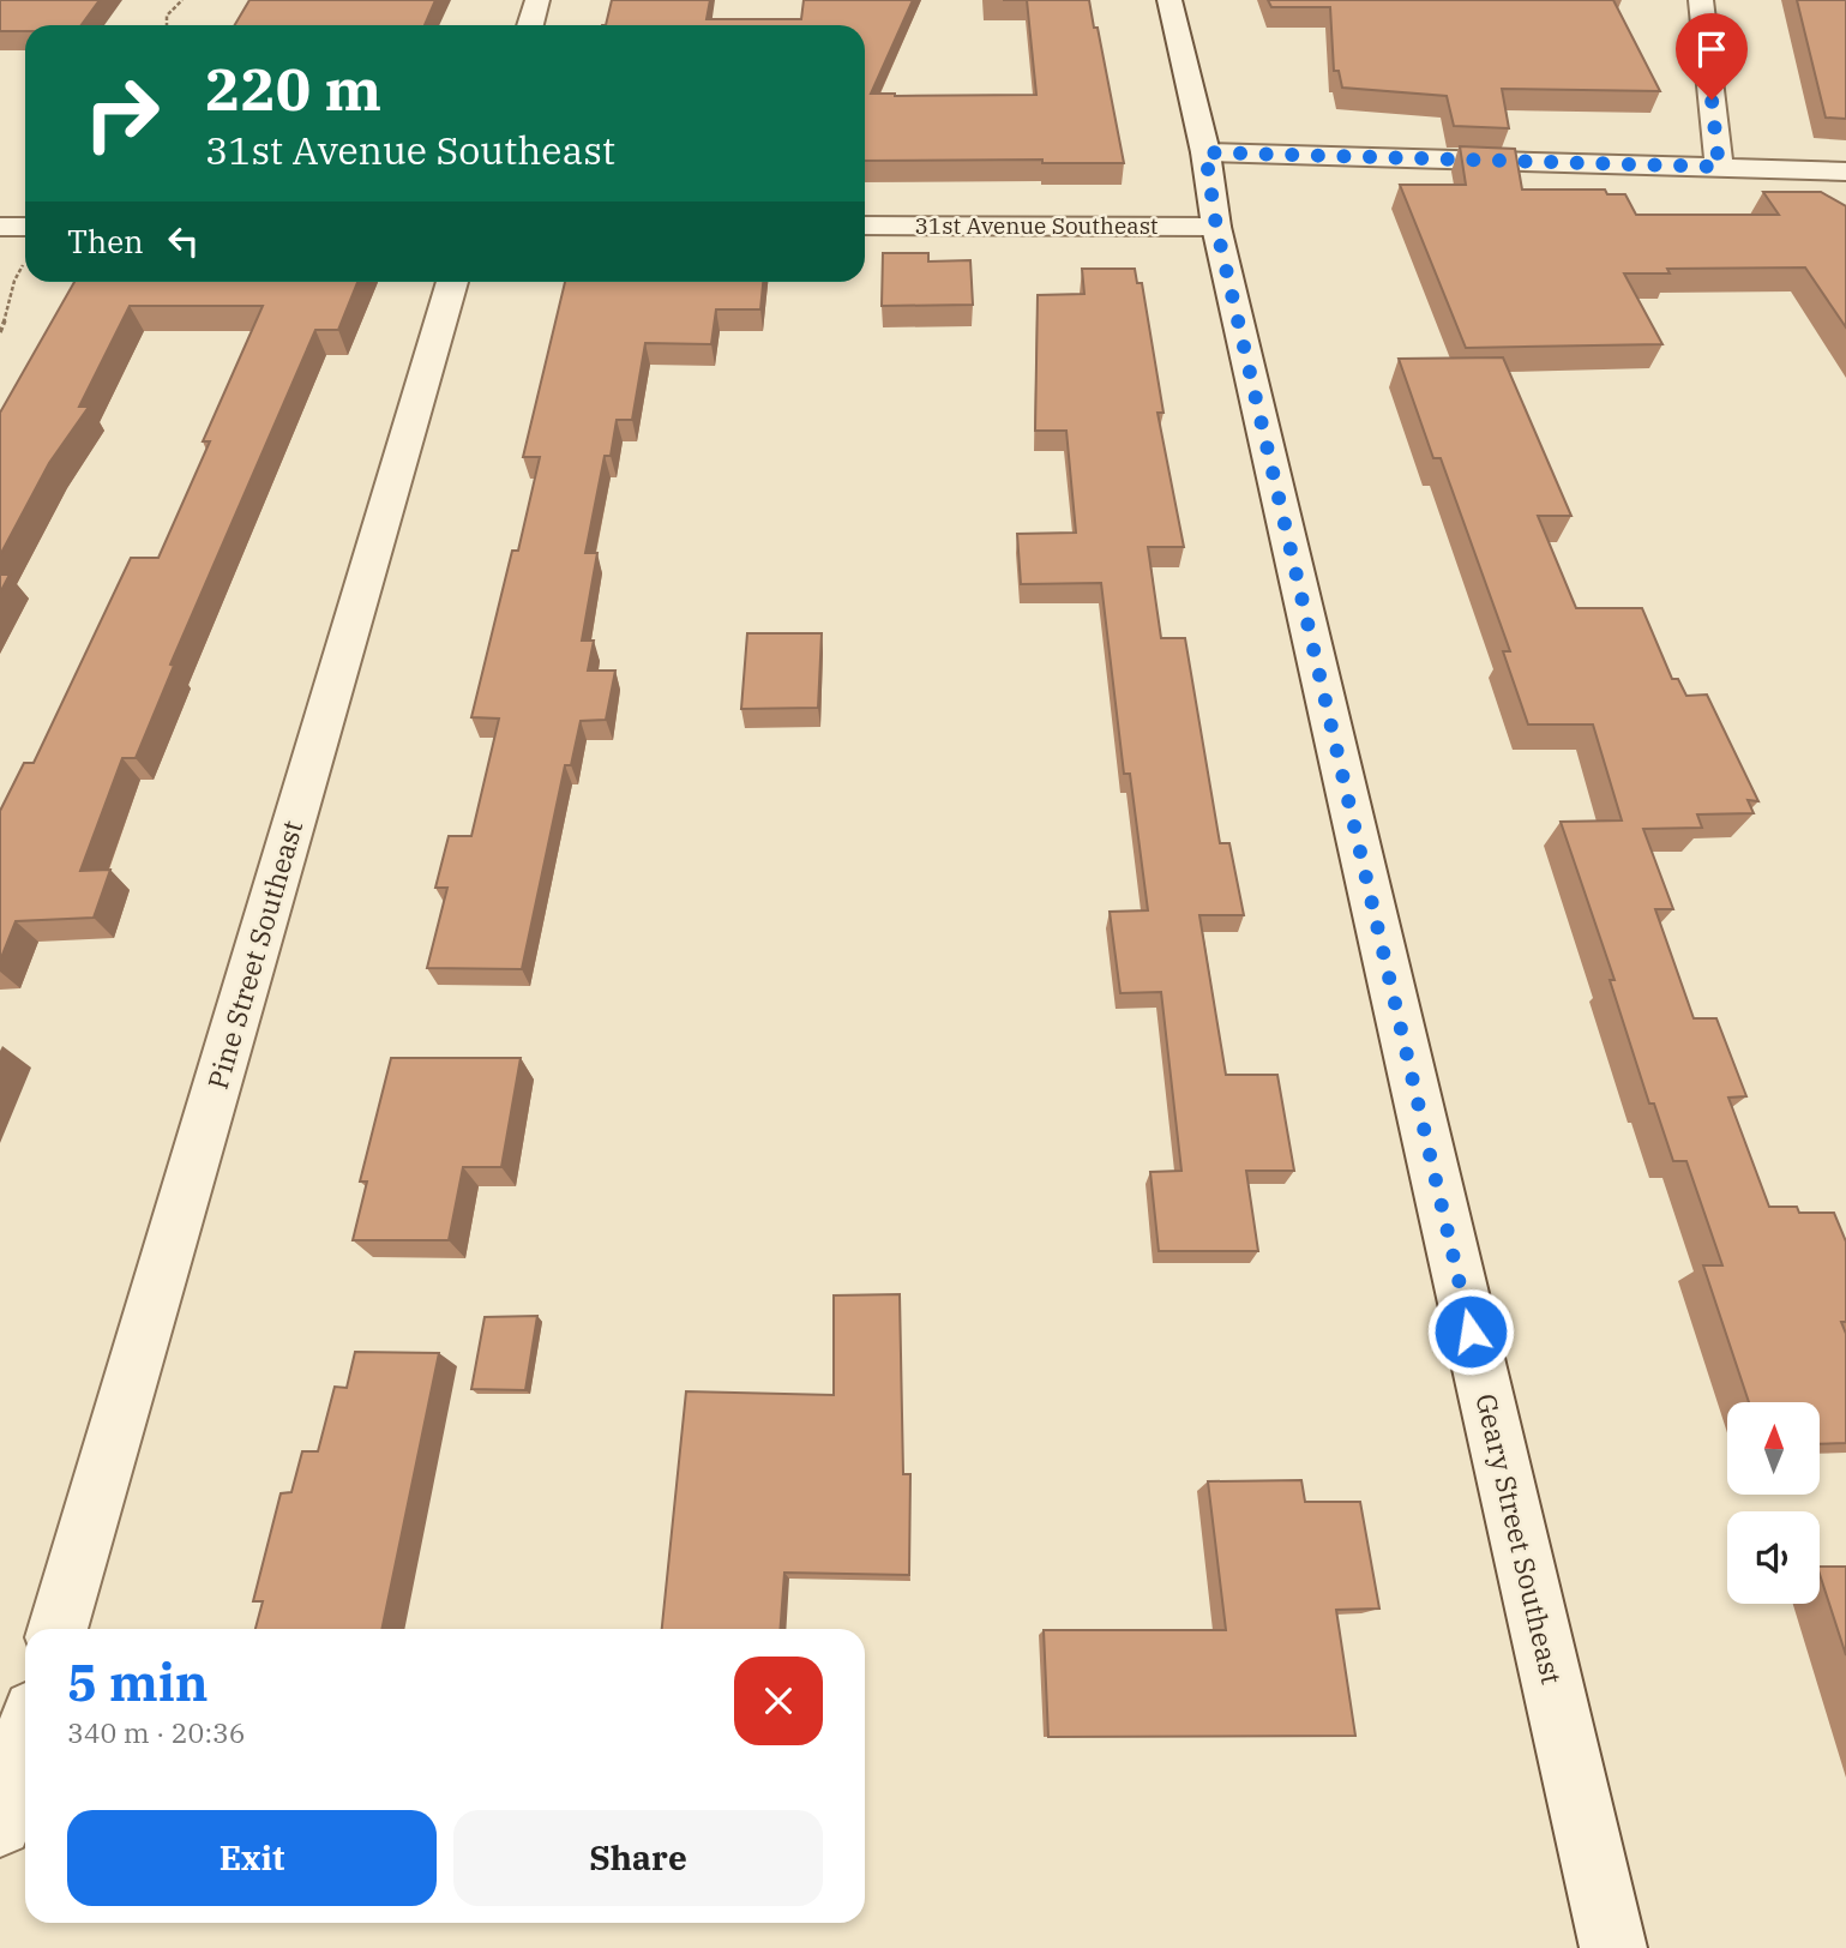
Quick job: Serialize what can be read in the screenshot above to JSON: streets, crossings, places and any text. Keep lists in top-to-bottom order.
{
  "streets": {
    "street": ["31st Avenue Southeast", "Pine Street Southeast", "Geary Street Southeast"]
  },
  "crossings": [
    ["31st Avenue Southeast", "Geary Street Southeast"]
  ],
  "north": "top",
  "page": {
    "turn": ["220 m", "31st Avenue Southeast"],
    "then": "Then",
    "heading": ["5 min", "340 m · 20:36"],
    "buttons": ["Exit", "Share"]
  }
}
